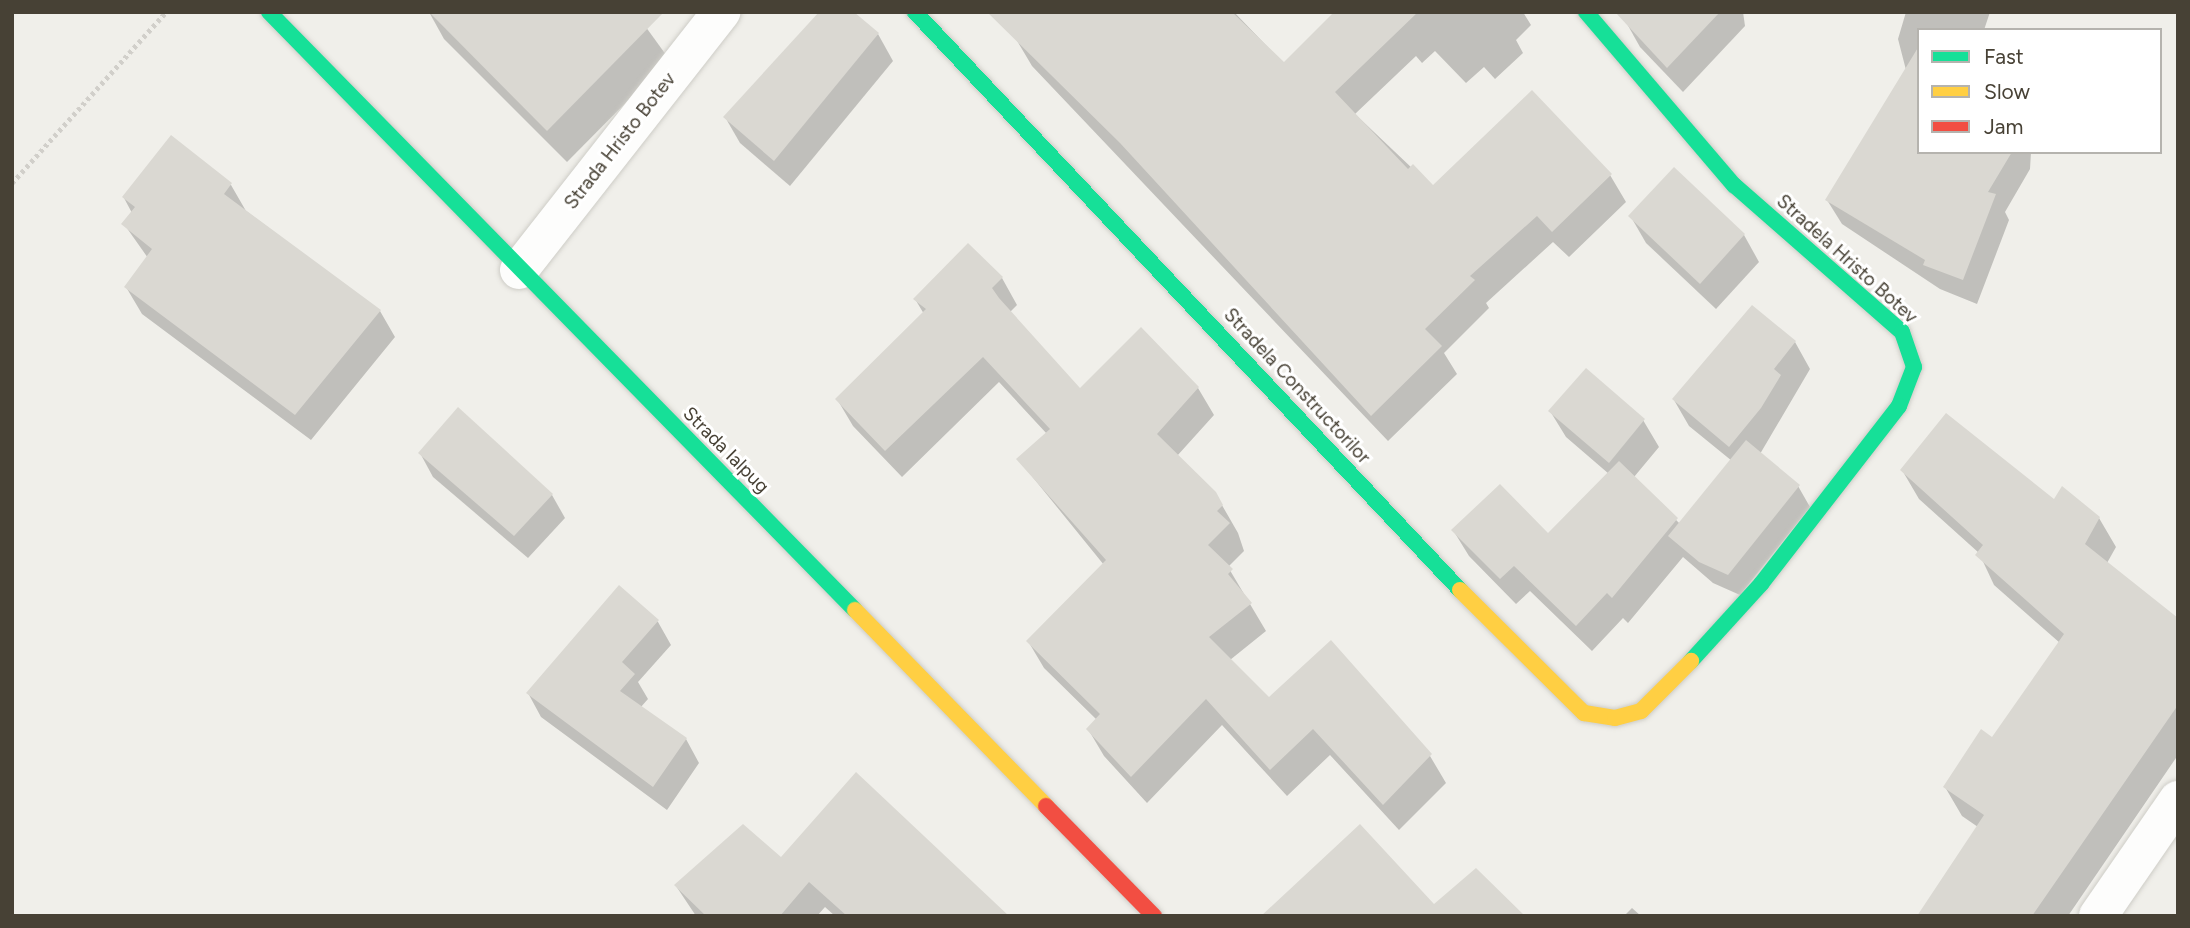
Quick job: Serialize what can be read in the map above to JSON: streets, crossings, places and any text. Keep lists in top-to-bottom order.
{
  "streets": {
    "street": [
      "Strada Hristo Botev",
      "Stradela Hristo Botev",
      "Stradela Constructorilor",
      "Strada Ialpug"
    ]
  },
  "crossings": [
    ["Strada Hristo Botev", "Strada Ialpug"],
    ["Stradela Hristo Botev", "Stradela Constructorilor"]
  ],
  "legend": ["Fast", "Slow", "Jam"]
}
